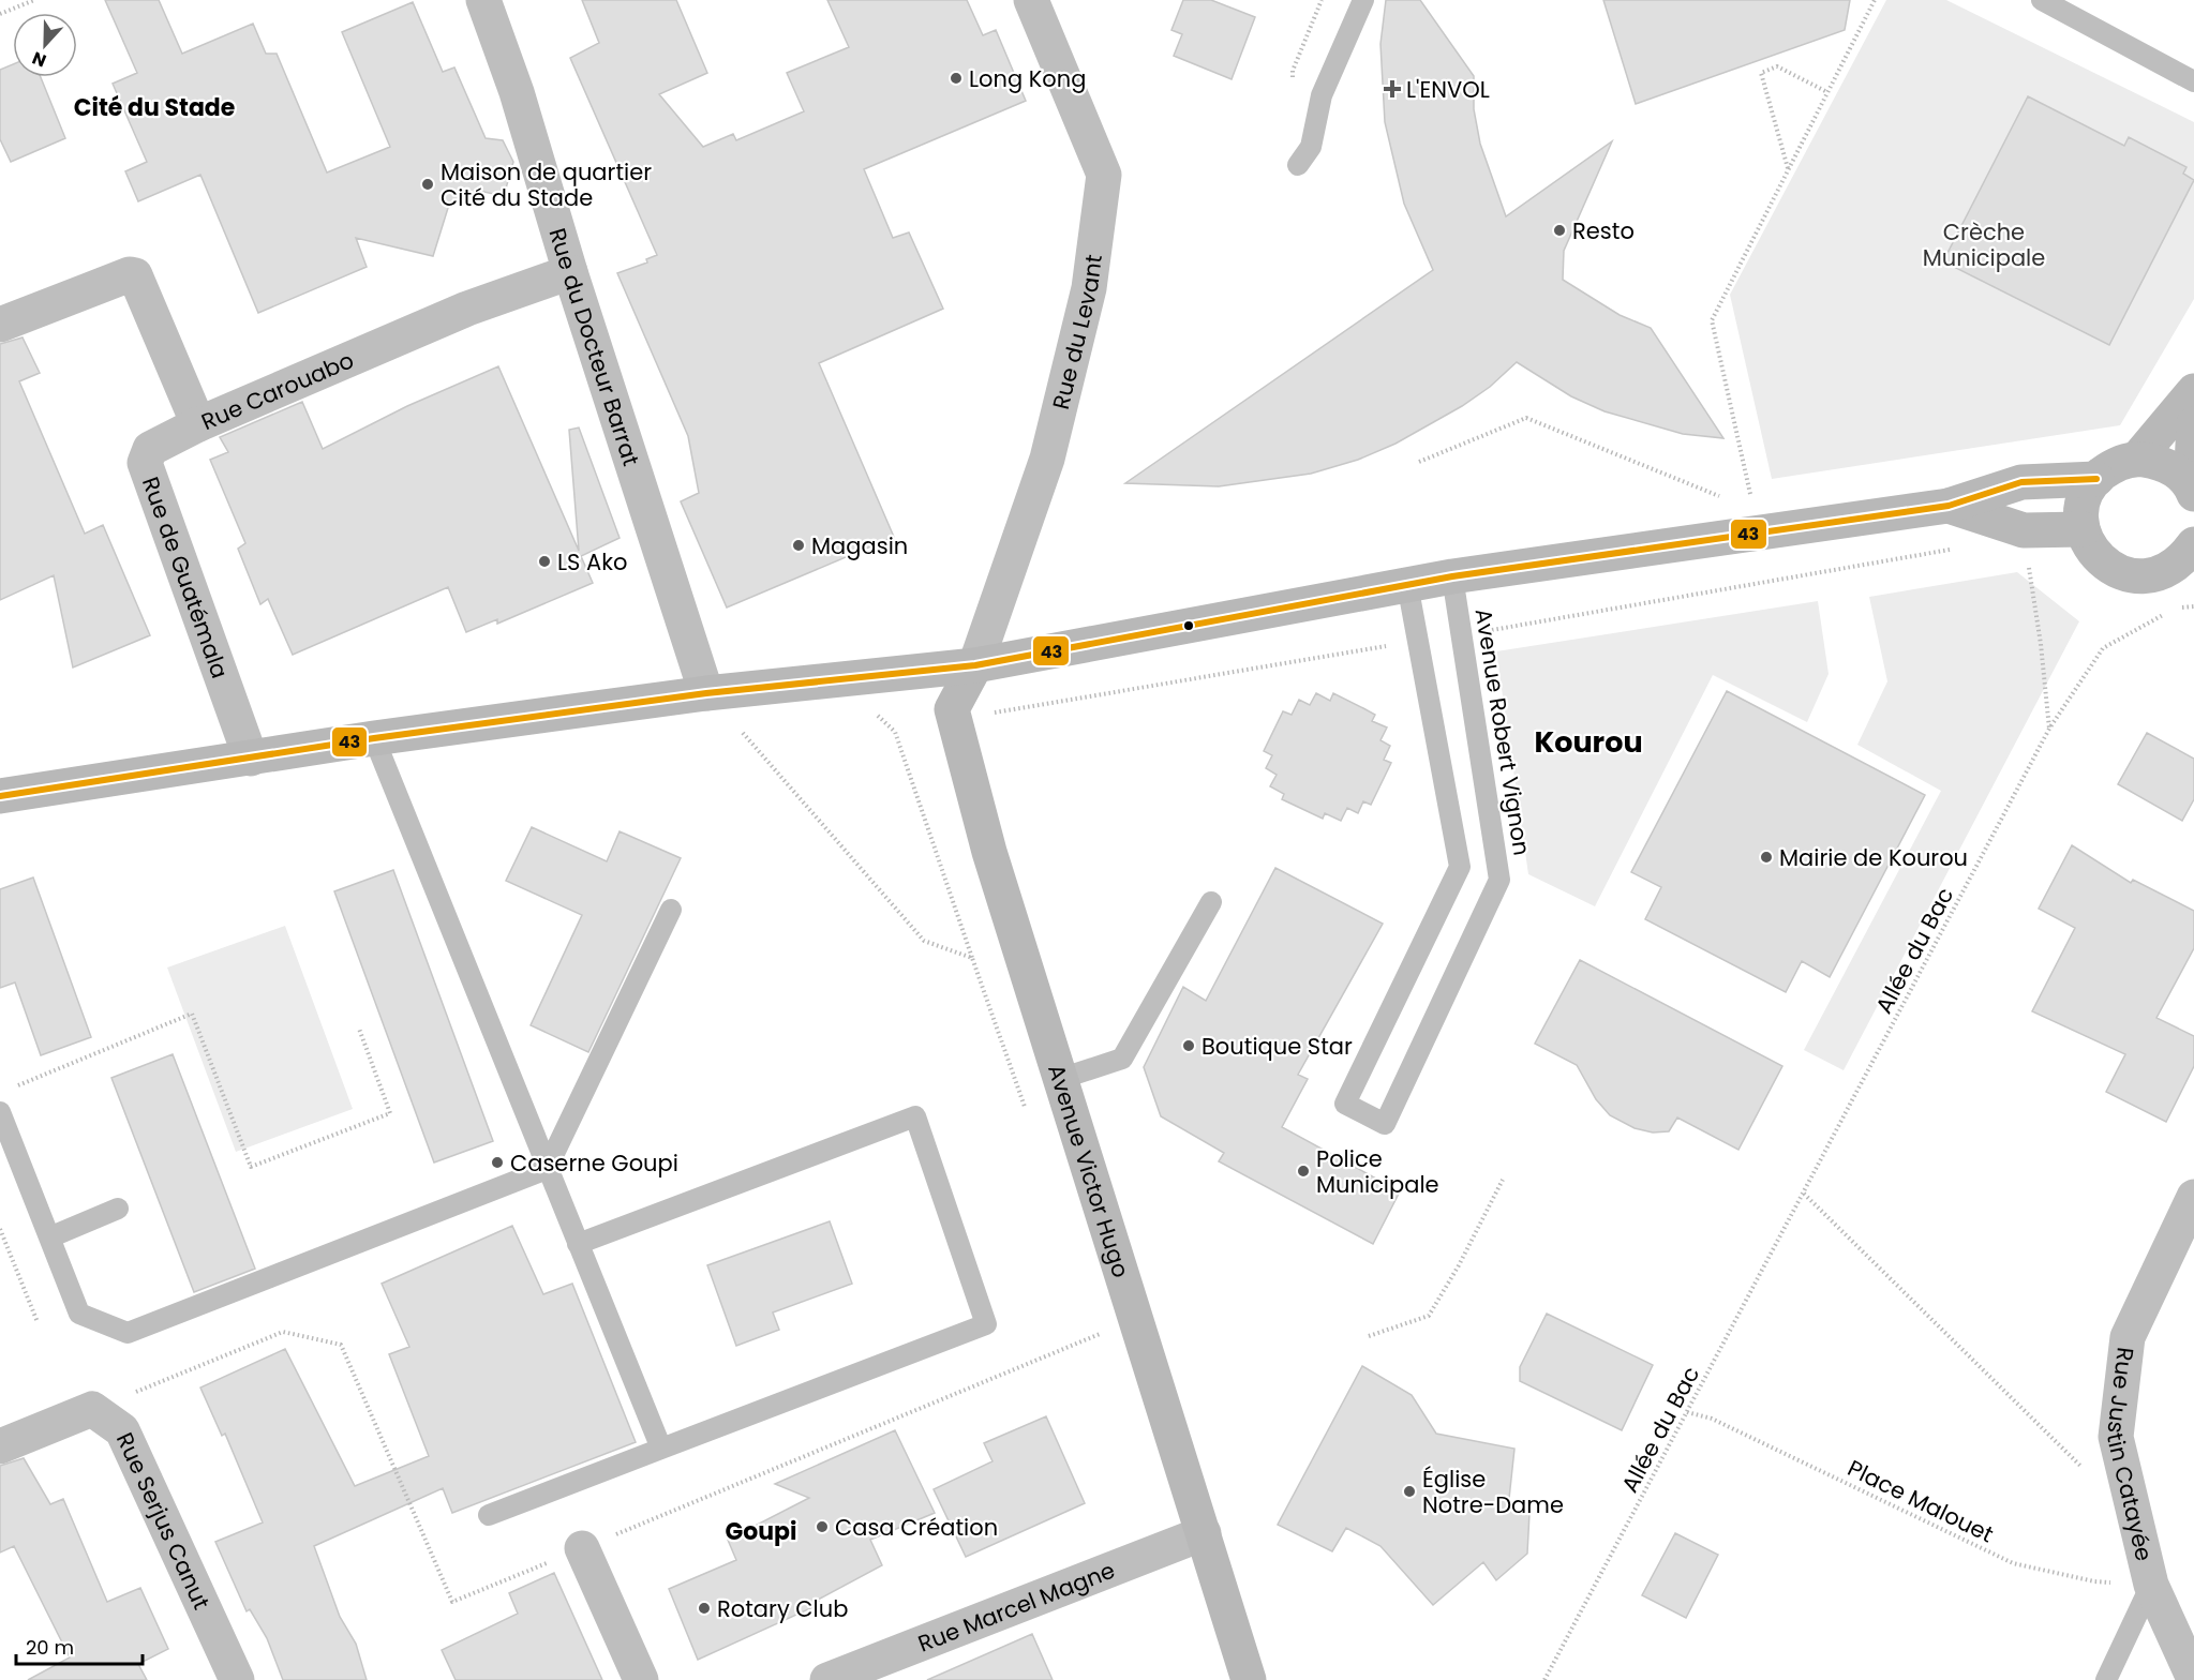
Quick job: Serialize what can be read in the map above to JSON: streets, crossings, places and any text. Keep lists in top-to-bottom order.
{
  "streets": {
    "main road": ["Avenue Victor Hugo"],
    "street": [
      "Rue du Levant",
      "Rue du Docteur Barrat",
      "Rue Carouabo",
      "Rue de Guatémala",
      "Rue Justin Catayée",
      "Rue Serjus Canut",
      "Rue Marcel Magne"
    ],
    "lane": ["Avenue Robert Vignon"],
    "path": ["Allée du Bac", "Place Malouet"]
  },
  "crossings": [
    ["Rue du Levant", "Avenue Victor Hugo"],
    ["Rue du Docteur Barrat", "Rue Carouabo"],
    ["Rue Carouabo", "Rue de Guatémala"],
    ["Allée du Bac", "Place Malouet"],
    ["Avenue Victor Hugo", "Rue Marcel Magne"],
    ["Rue Justin Catayée", "Place Malouet"]
  ],
  "districts": ["Cité du Stade", "Kourou", "Goupi"],
  "parks": ["Crèche Municipale"],
  "places": {
    "other": [
      "Long Kong",
      "Maison de quartier Cité du Stade",
      "Resto",
      "Magasin",
      "LS Ako",
      "Mairie de Kourou",
      "Boutique Star",
      "Caserne Goupi",
      "Police Municipale",
      "Église Notre-Dame",
      "Casa Création",
      "Rotary Club"
    ],
    "health": ["L'ENVOL"]
  },
  "lines": ["transit line 43"],
  "scale_bar": "20 m",
  "north": "bottom"
}
